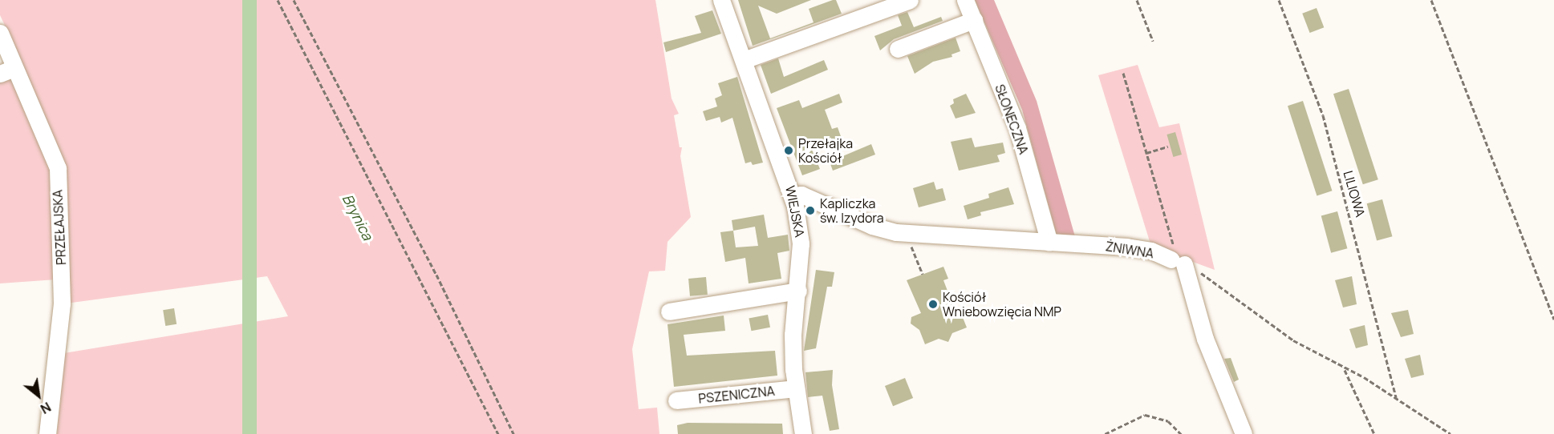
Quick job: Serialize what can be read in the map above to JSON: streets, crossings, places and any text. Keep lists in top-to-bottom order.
{
  "streets": {
    "street": [
      "SŁONECZNA",
      "WIEJSKA",
      "PRZEŁAJSKA",
      "ŻNIWNA",
      "PSZENICZNA"
    ],
    "path": ["LILIOWA"]
  },
  "crossings": [
    ["SŁONECZNA", "ŻNIWNA"],
    ["WIEJSKA", "ŻNIWNA"],
    ["WIEJSKA", "PSZENICZNA"]
  ],
  "water": ["Brynica"],
  "places": ["Przełajka Kościół", "Kapliczka św. Izydora", "Kościół Wniebowzięcia NMP"],
  "north": "bottom right"
}
